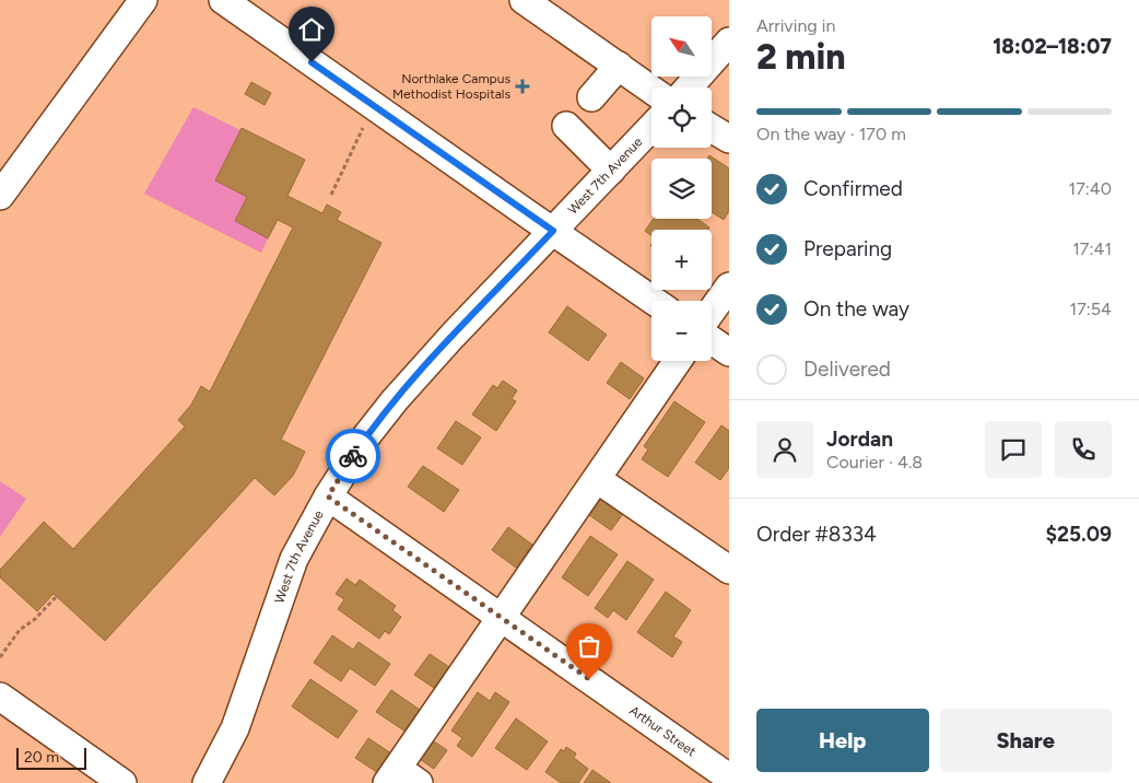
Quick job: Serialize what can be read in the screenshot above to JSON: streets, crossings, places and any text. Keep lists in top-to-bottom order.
{
  "streets": {
    "street": ["West 7th Avenue", "Arthur Street"]
  },
  "crossings": [
    ["West 7th Avenue", "Arthur Street"]
  ],
  "places": {
    "health": ["Northlake Campus Methodist Hospitals"]
  },
  "scale_bar": "20 m",
  "north": "top left",
  "page": {
    "heading": ["2 min", "Arriving in", "18:02–18:07"],
    "panel": [
      "Jordan",
      "Courier · 4.8",
      "Order #8334",
      "$25.09"
    ],
    "map_buttons": ["+", "−"],
    "bar": "On the way · 170 m",
    "list": [
      ["Confirmed", "17:40"],
      ["Preparing", "17:41"],
      ["On the way", "17:54"],
      "Delivered"
    ],
    "buttons": ["Help", "Share"],
    "scale": "20 m"
  }
}
